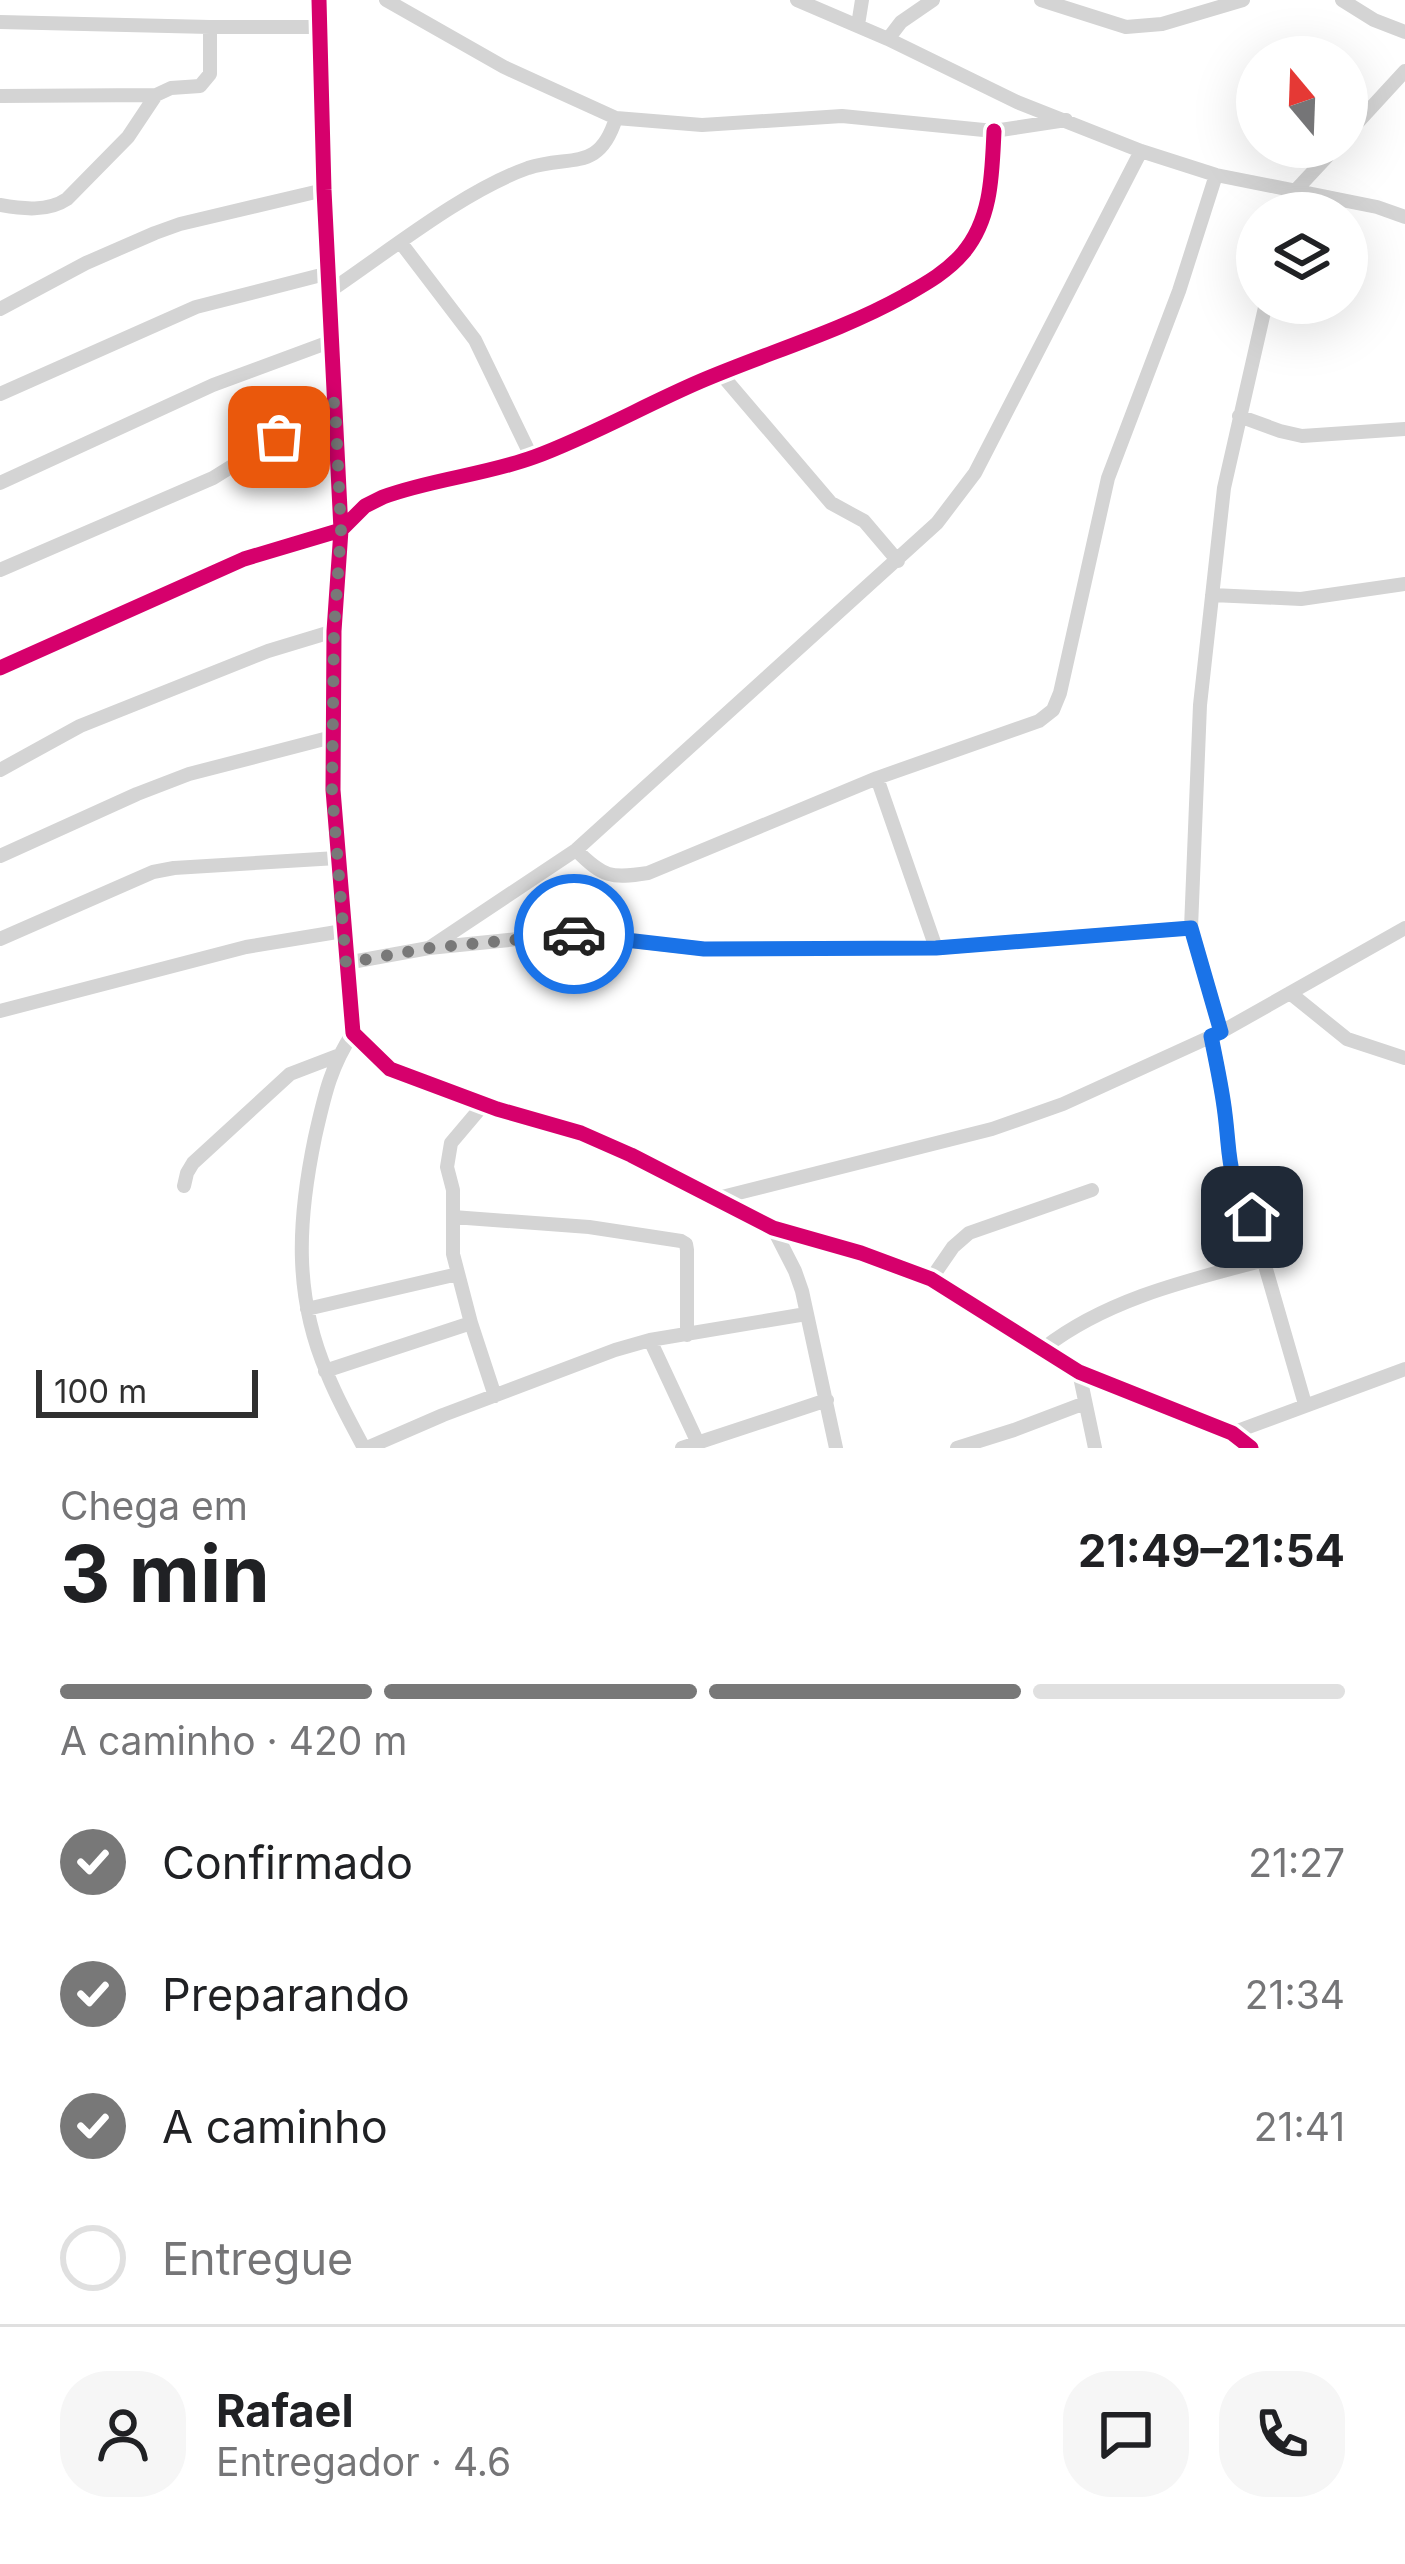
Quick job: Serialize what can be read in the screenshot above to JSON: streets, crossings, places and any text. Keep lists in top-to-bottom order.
{
  "scale_bar": "100 m",
  "north": "top",
  "page": {
    "scale": "100 m",
    "heading": ["3 min", "Chega em", "21:49–21:54"],
    "panel": ["Rafael", "Entregador · 4.6"],
    "bar": "A caminho · 420 m",
    "list": [
      ["Confirmado", "21:27"],
      ["Preparando", "21:34"],
      ["A caminho", "21:41"],
      "Entregue"
    ]
  }
}
